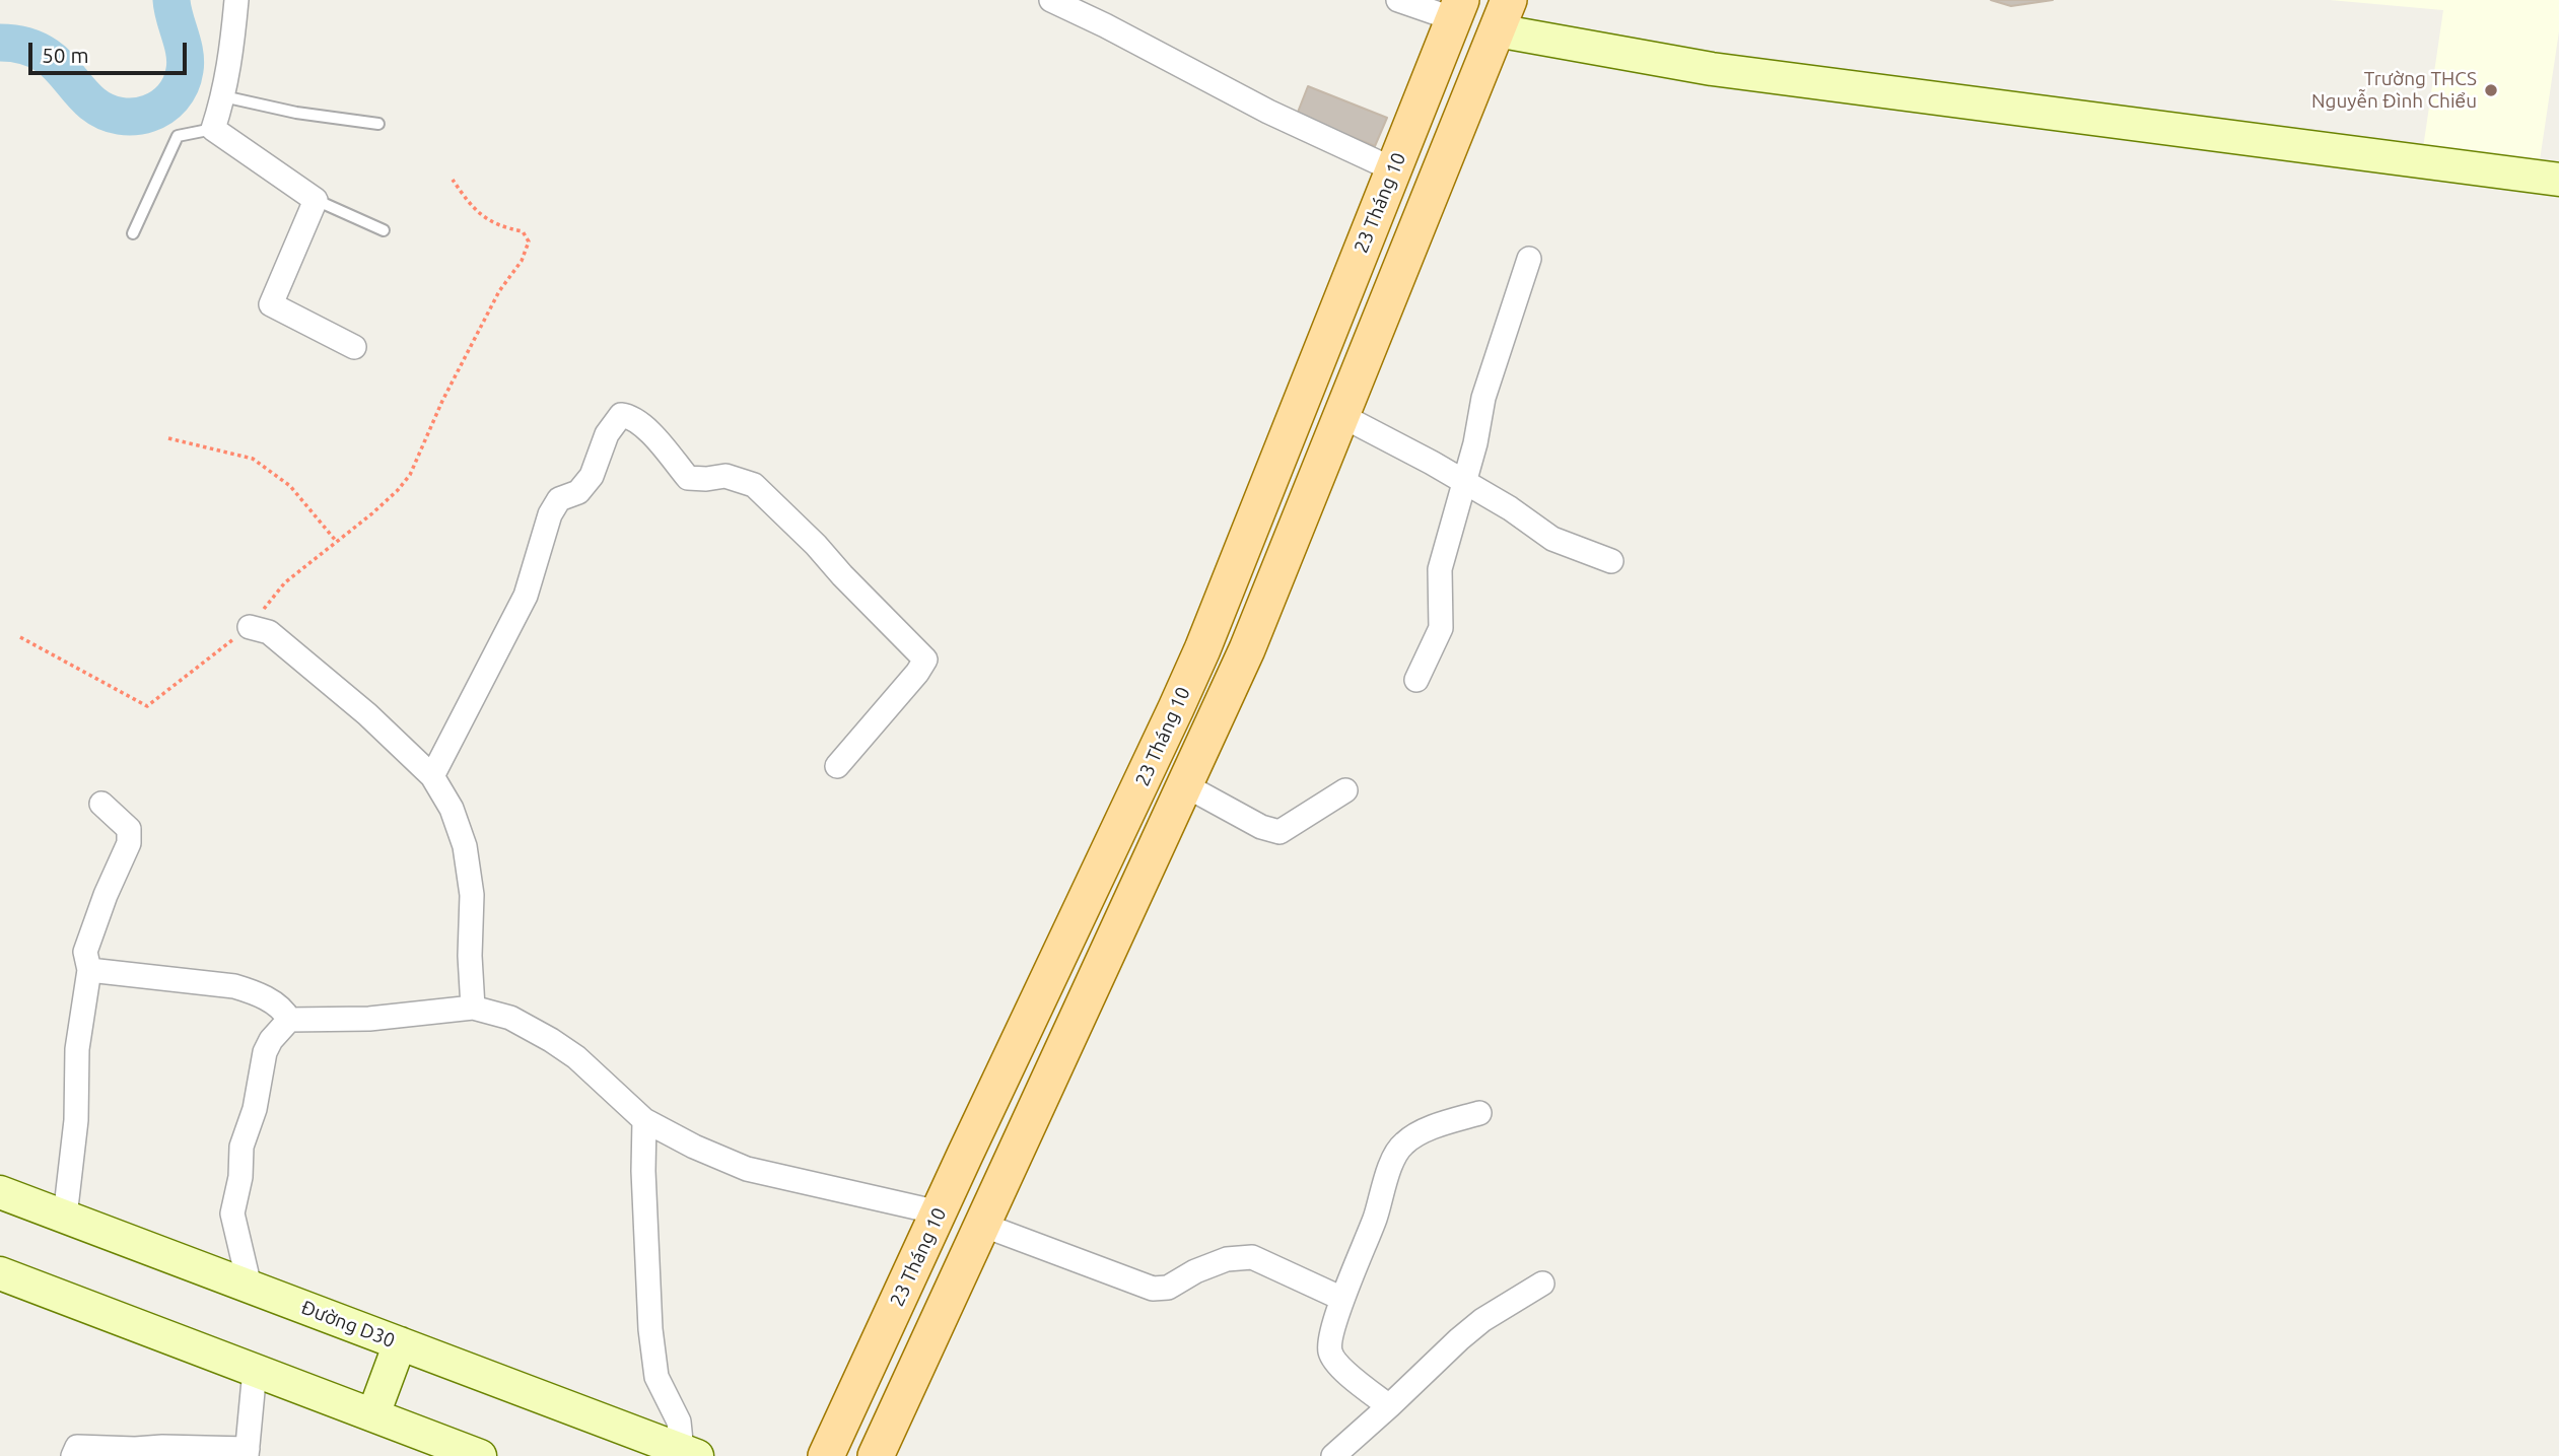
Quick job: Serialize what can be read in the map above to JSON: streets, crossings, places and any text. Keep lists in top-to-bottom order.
{
  "streets": {
    "main road": ["23 Tháng 10"],
    "street": ["Đường D30"]
  },
  "places": ["Trường THCS Nguyễn Đình Chiểu"],
  "scale_bar": "50 m"
}
